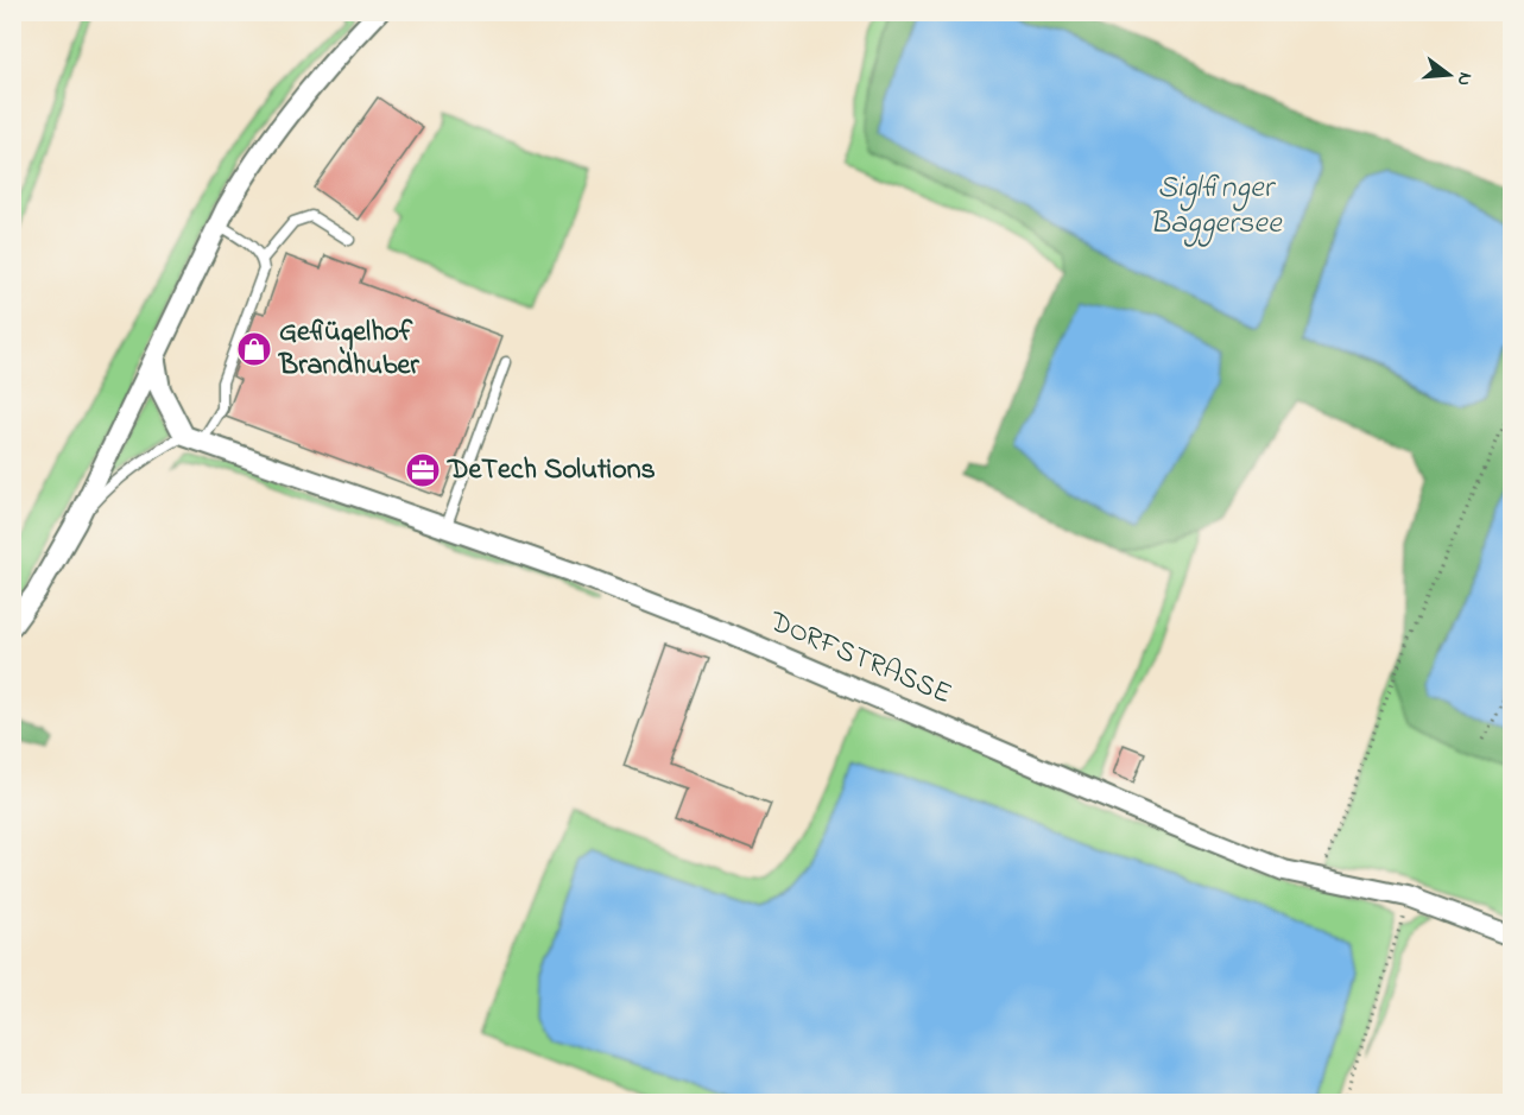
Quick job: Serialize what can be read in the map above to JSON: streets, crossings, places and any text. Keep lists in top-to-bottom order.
{
  "streets": {
    "street": ["DORFSTRASSE"]
  },
  "water": ["Siglfinger Baggersee"],
  "places": {
    "shop": ["Geflügelhof Brandhuber"],
    "office": ["DeTech Solutions"]
  },
  "north": "right"
}
